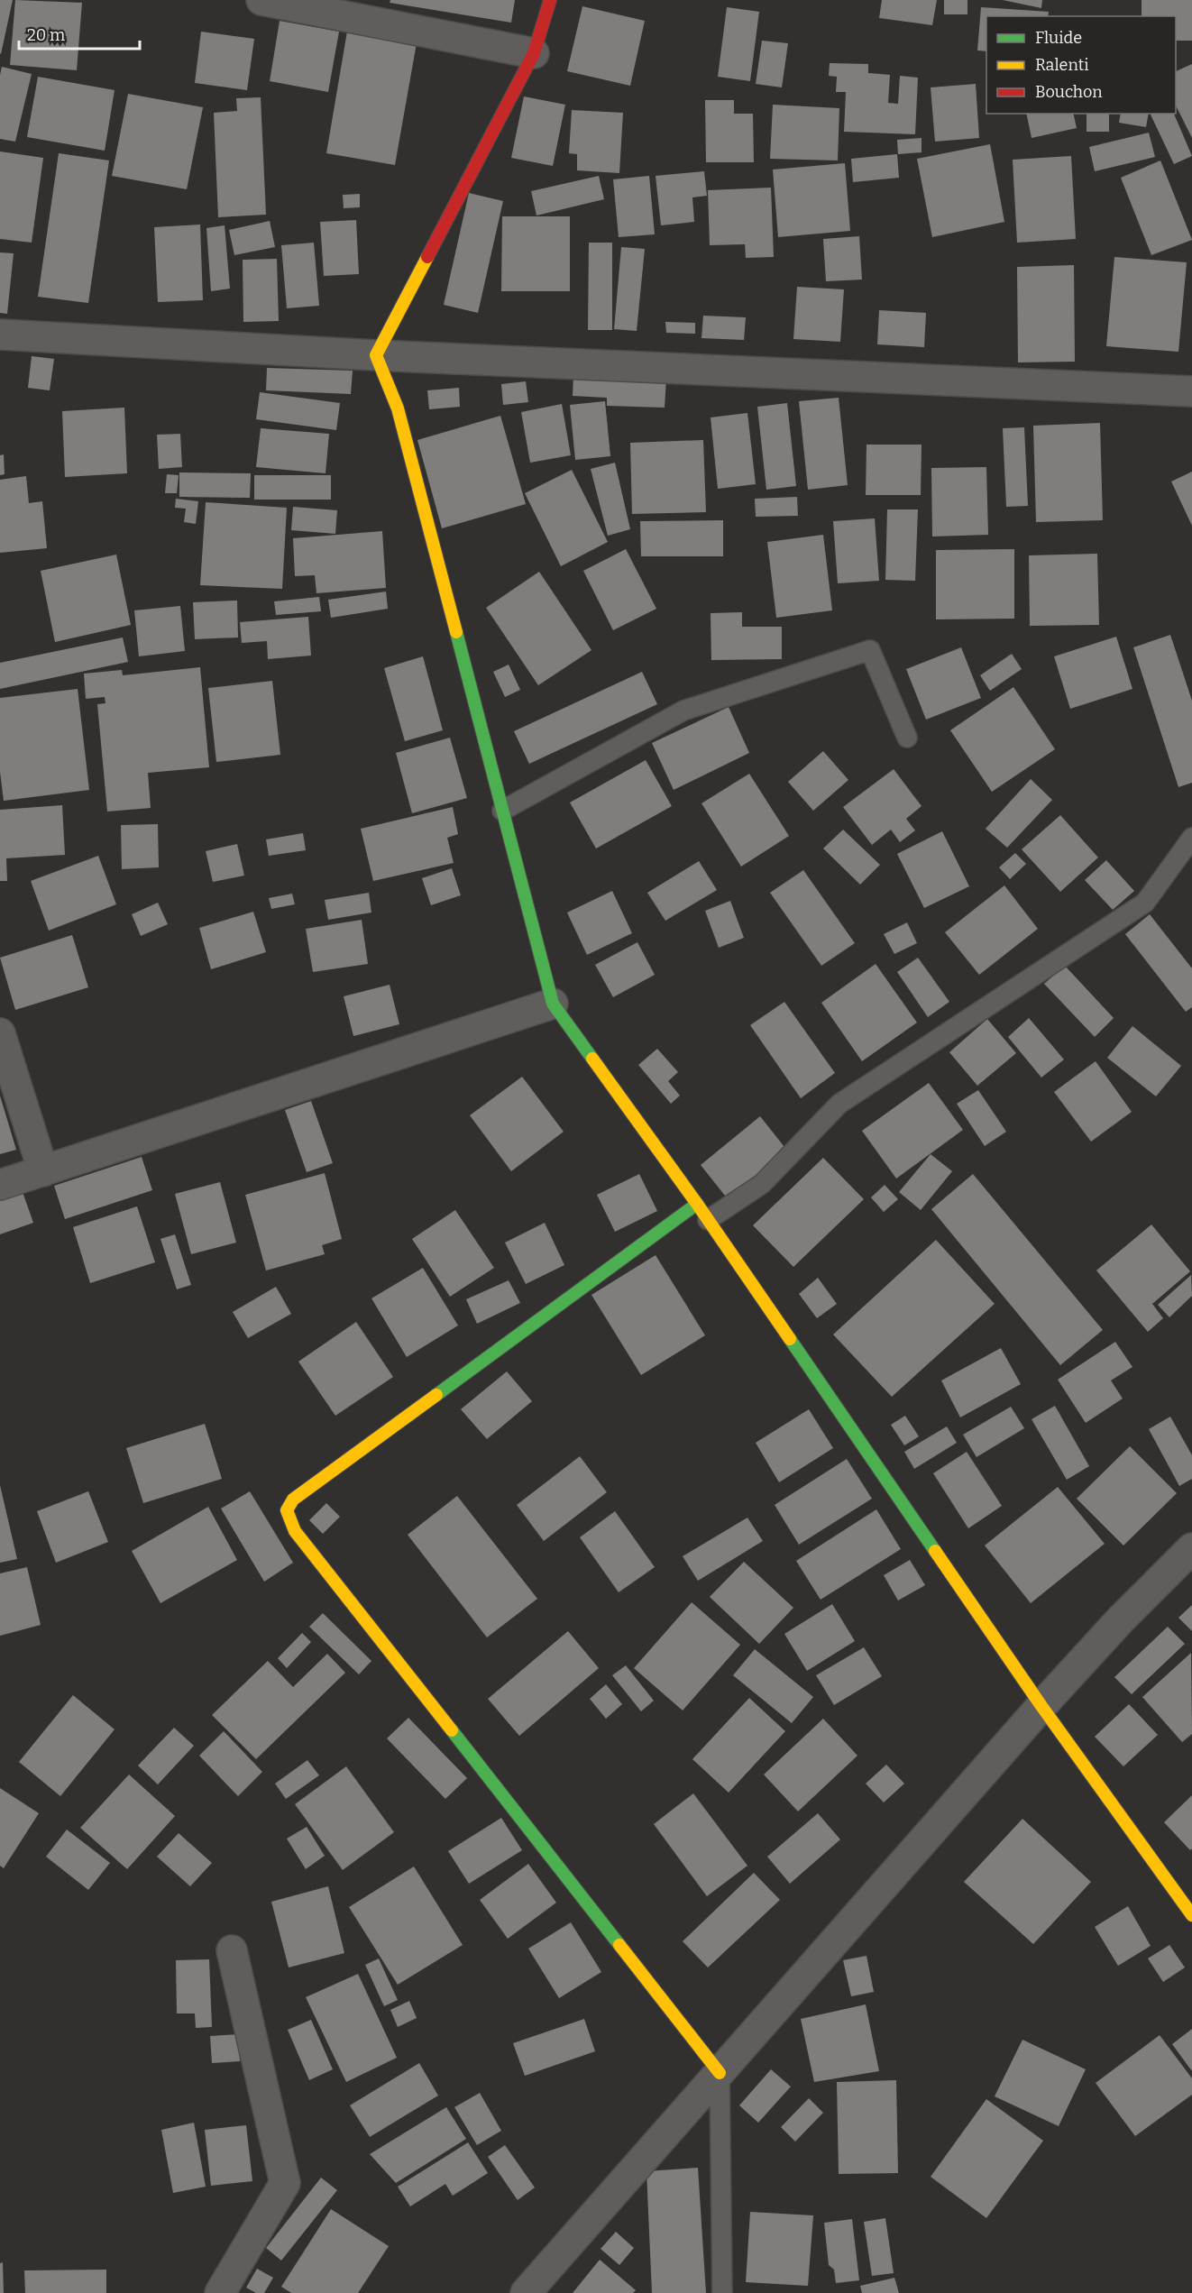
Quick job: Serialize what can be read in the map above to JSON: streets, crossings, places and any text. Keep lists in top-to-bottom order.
{
  "legend": ["Fluide", "Ralenti", "Bouchon"],
  "scale_bar": "20 m"
}
